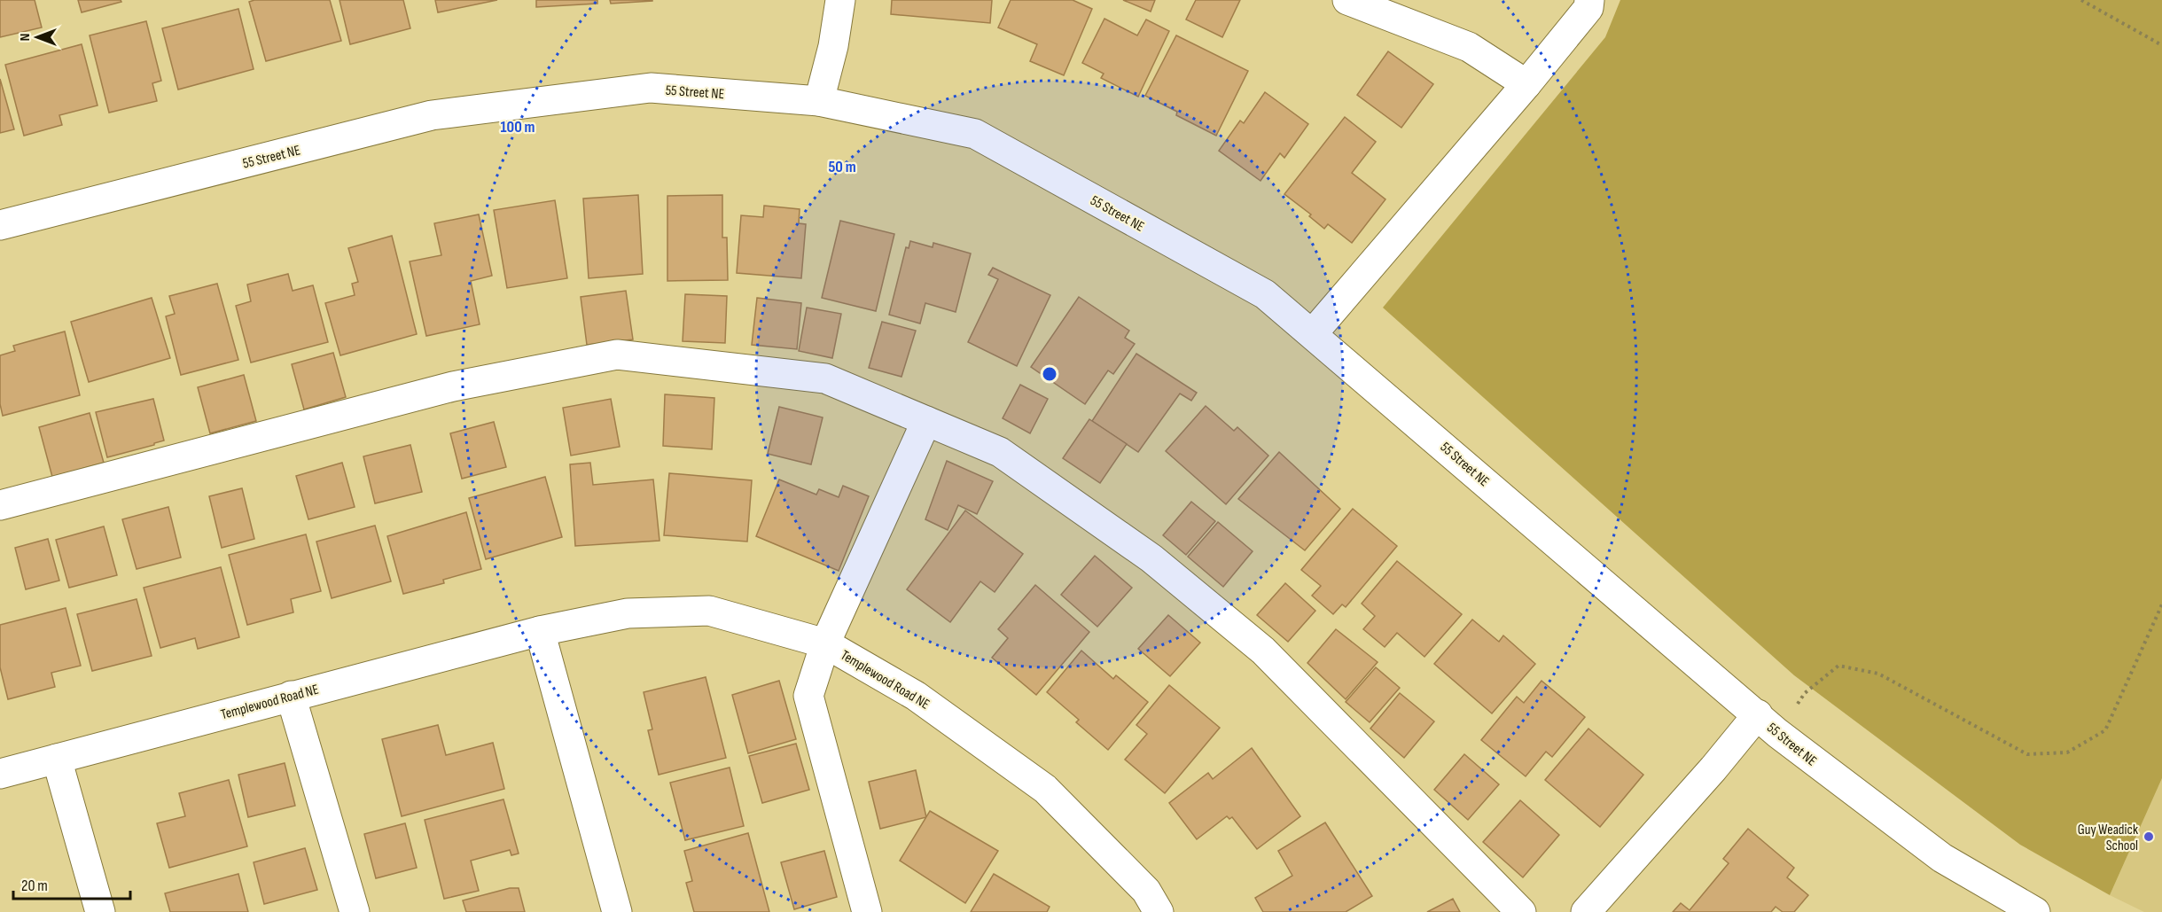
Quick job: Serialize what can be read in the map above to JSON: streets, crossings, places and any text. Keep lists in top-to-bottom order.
{
  "streets": {
    "street": ["55 Street NE", "Templewood Road NE"]
  },
  "places": ["Guy Weadick School"],
  "scale_bar": "20 m",
  "north": "left",
  "rings": ["100 m", "50 m"]
}
